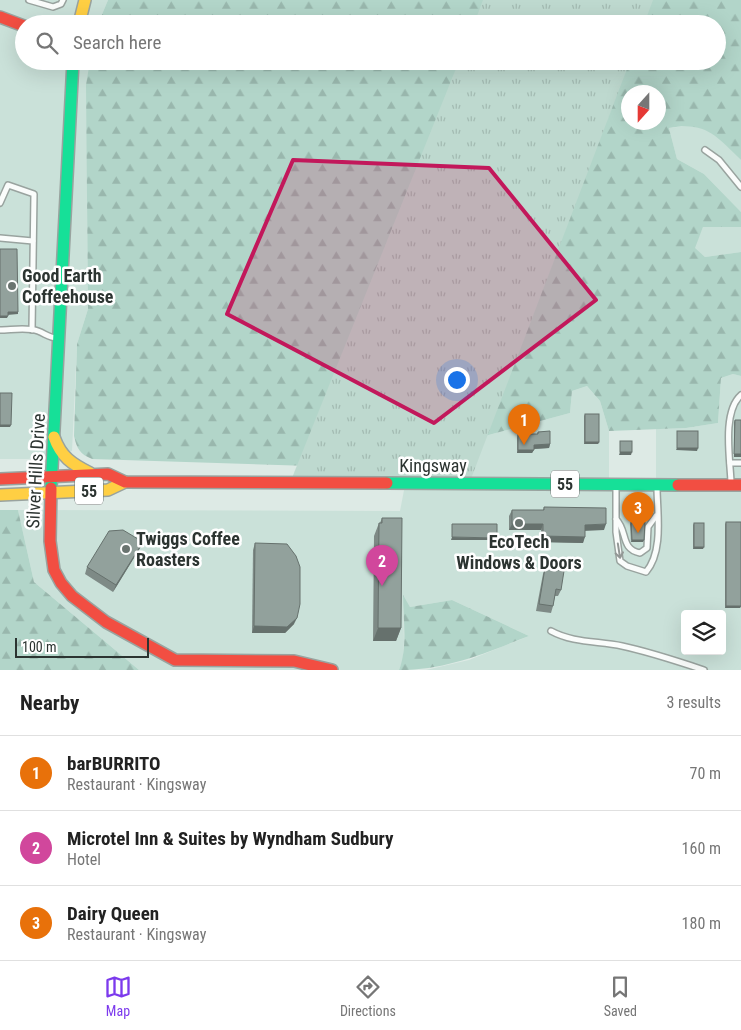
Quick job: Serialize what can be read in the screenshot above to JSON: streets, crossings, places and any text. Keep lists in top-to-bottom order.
{
  "streets": {
    "main road": ["Kingsway", "Silver Hills Drive", "55"]
  },
  "crossings": [
    ["Kingsway", "Silver Hills Drive"]
  ],
  "places": ["Good Earth Coffeehouse", "EcoTech Windows & Doors", "Twiggs Coffee Roasters"],
  "scale_bar": "100 m",
  "north": "bottom",
  "page": {
    "search": "Search here",
    "pins": ["1", "3", "2"],
    "scale": "100 m",
    "heading": ["Nearby", "3 results"],
    "list": [
      {
        "mark": "1",
        "name": "barBURRITO",
        "note": "Restaurant · Kingsway",
        "value": "70 m"
      },
      {
        "mark": "2",
        "name": "Microtel Inn & Suites by Wyndham Sudbury",
        "note": "Hotel",
        "value": "160 m"
      },
      {
        "mark": "3",
        "name": "Dairy Queen",
        "note": "Restaurant · Kingsway",
        "value": "180 m"
      }
    ],
    "nav": ["Map", "Directions", "Saved"]
  }
}
